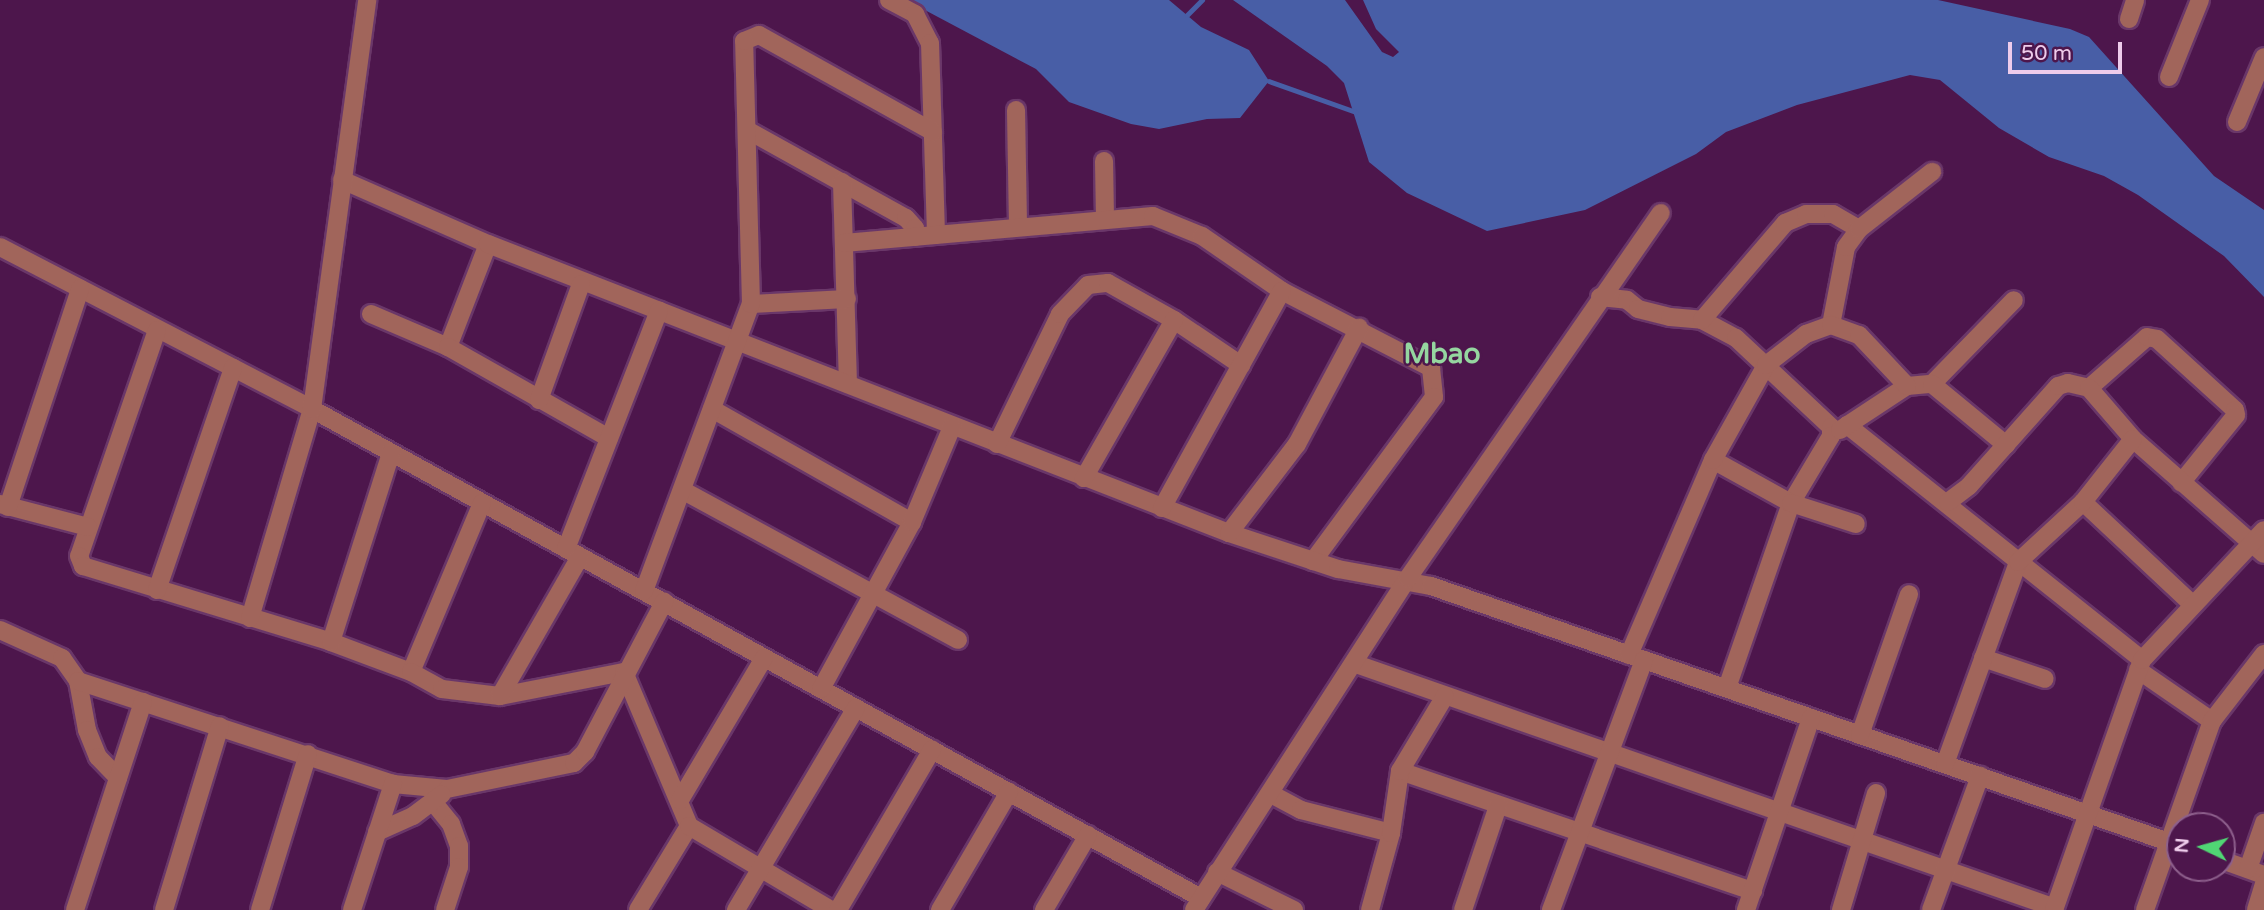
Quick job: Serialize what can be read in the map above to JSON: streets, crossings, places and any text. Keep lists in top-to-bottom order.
{
  "districts": ["Mbao"],
  "scale_bar": "50 m",
  "north": "left"
}
